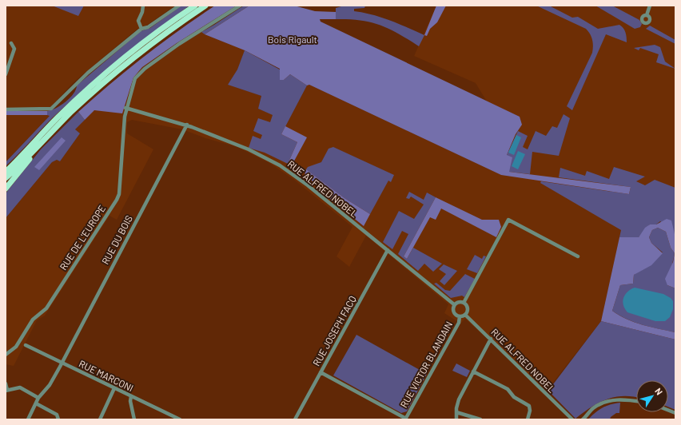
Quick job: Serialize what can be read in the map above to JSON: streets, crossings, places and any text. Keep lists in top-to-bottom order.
{
  "streets": {
    "street": [
      "RUE ALFRED NOBEL",
      "RUE DE L'EUROPE",
      "RUE DU BOIS",
      "RUE JOSEPH FACQ",
      "RUE VICTOR BLANDAIN",
      "RUE MARCONI"
    ]
  },
  "crossings": [
    ["RUE ALFRED NOBEL", "RUE DE L'EUROPE"],
    ["RUE ALFRED NOBEL", "RUE DU BOIS"],
    ["RUE ALFRED NOBEL", "RUE JOSEPH FACQ"],
    ["RUE ALFRED NOBEL", "RUE VICTOR BLANDAIN"],
    ["RUE DU BOIS", "RUE MARCONI"]
  ],
  "parks": ["Bois Rigault"],
  "north": "top right"
}
